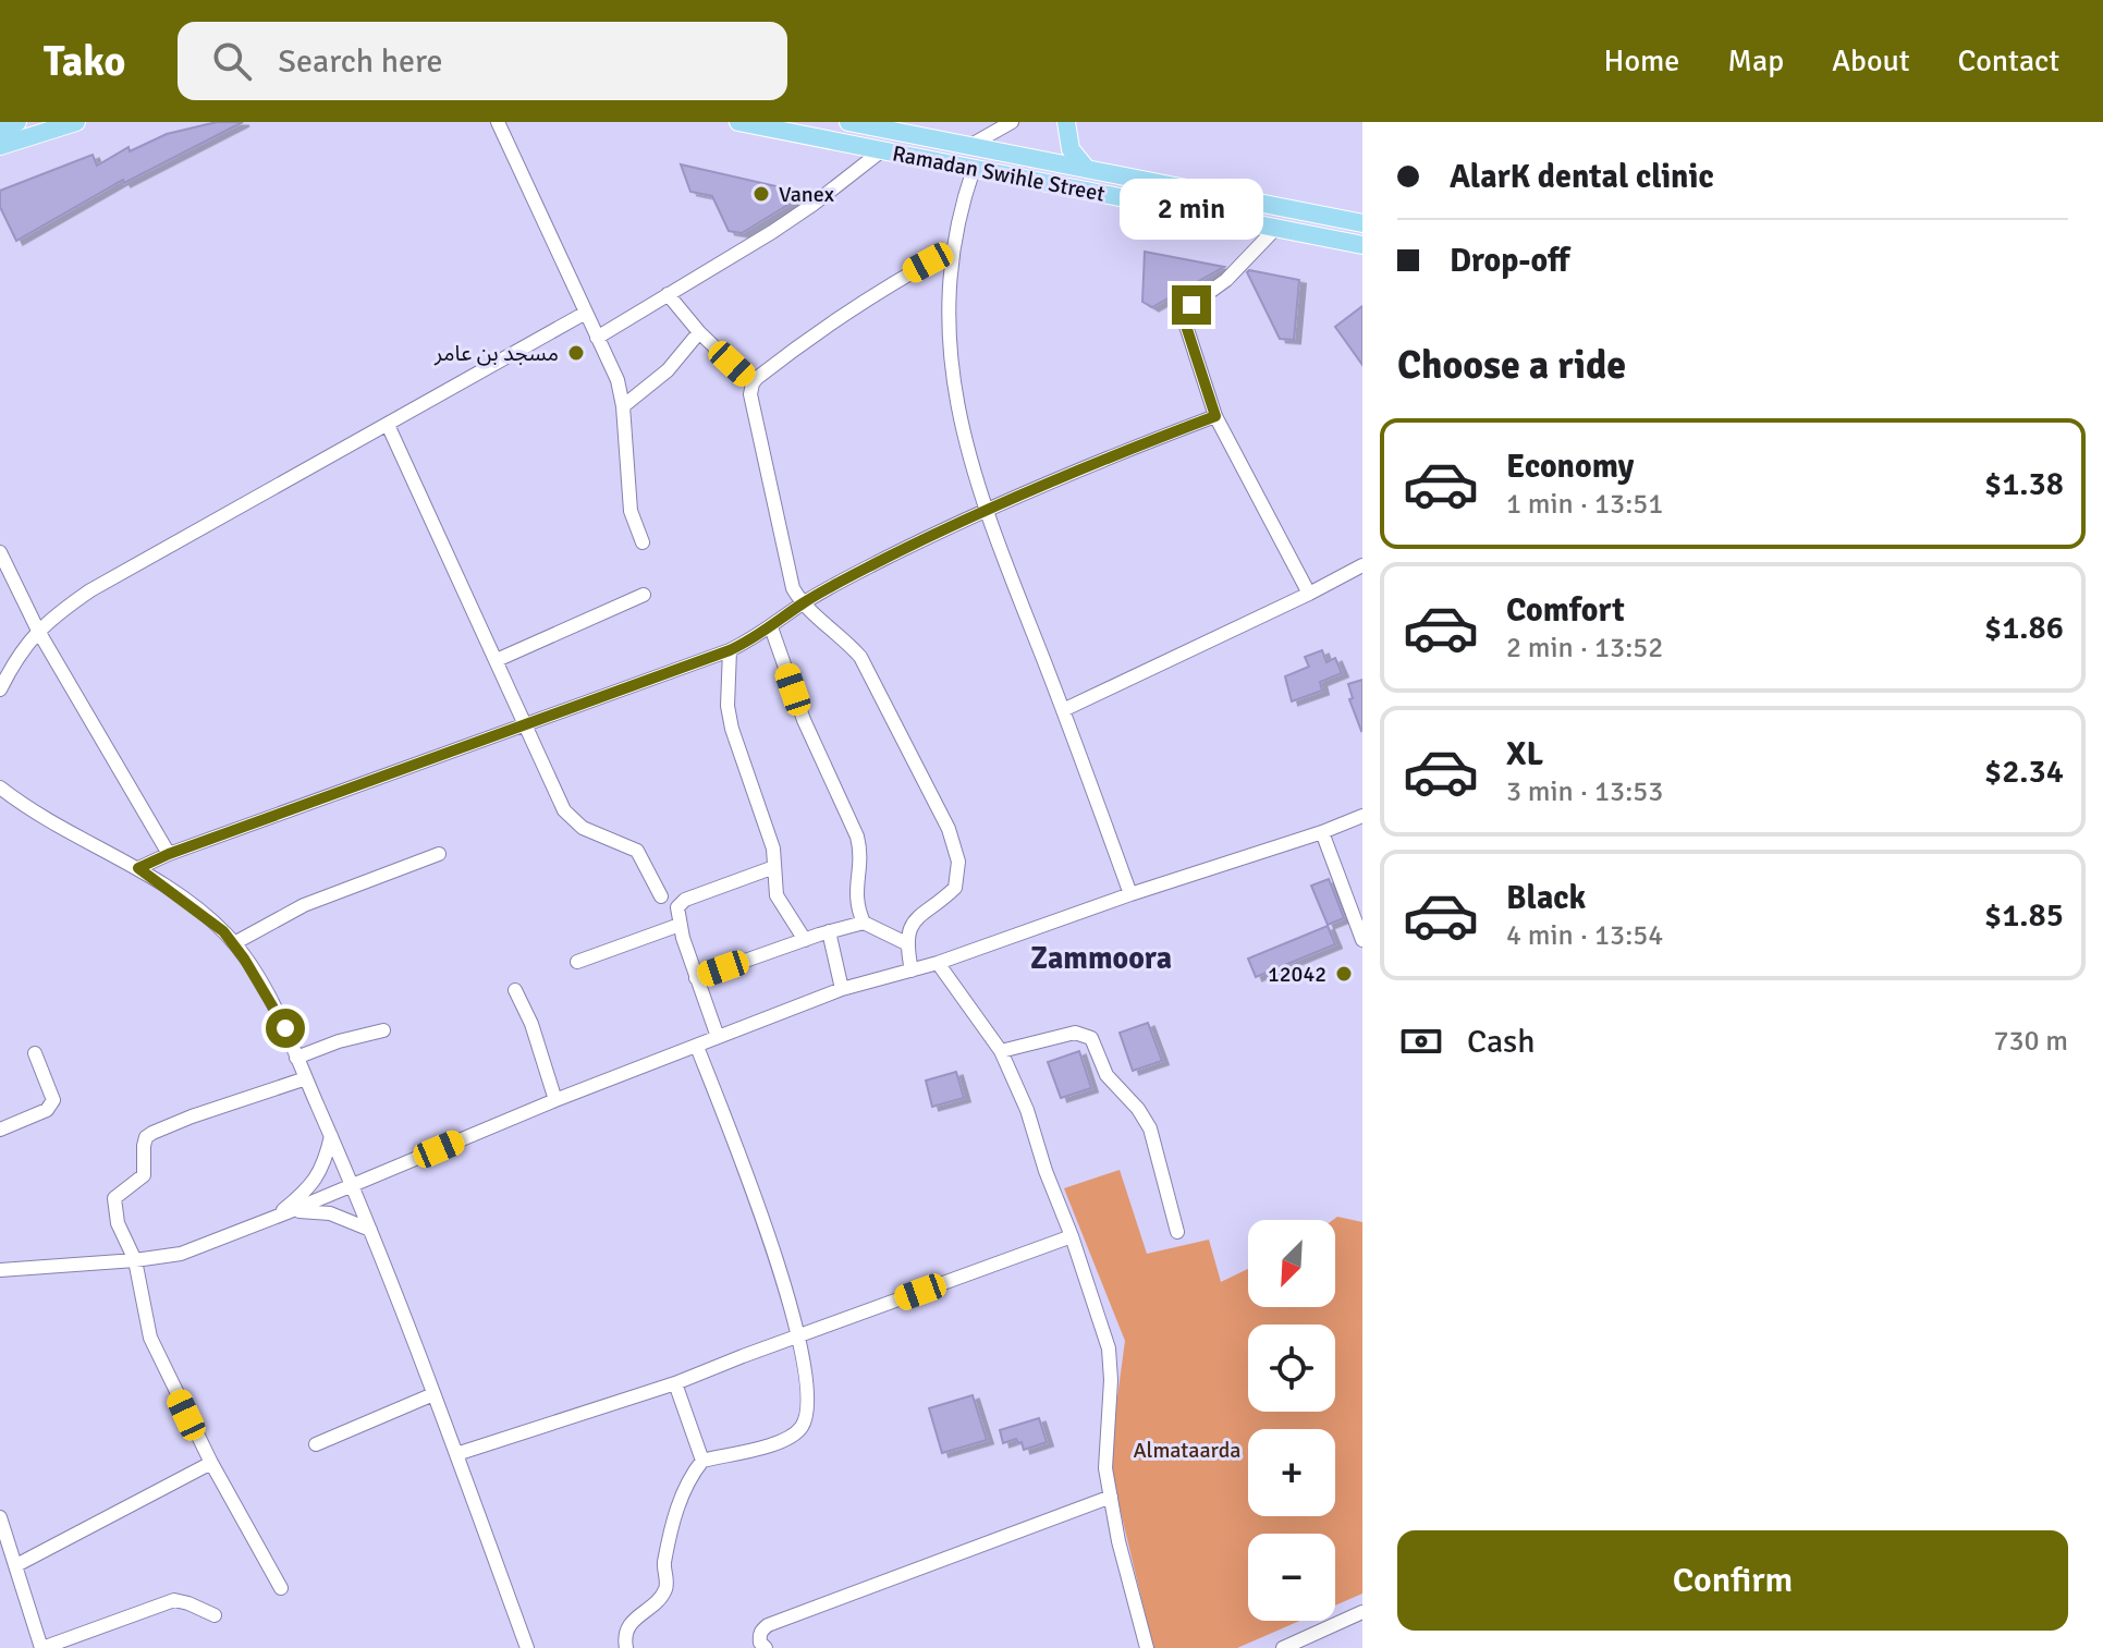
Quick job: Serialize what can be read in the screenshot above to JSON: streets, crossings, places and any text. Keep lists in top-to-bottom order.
{
  "streets": {
    "main road": ["Ramadan Swihle Street"]
  },
  "districts": ["Zammoora"],
  "parks": ["Almataarda"],
  "places": ["Vanex", "مسجد بن عامر", "12042"],
  "north": "bottom left",
  "page": {
    "header": "Tako",
    "search": "Search here",
    "nav": [
      "Home",
      "Map",
      "About",
      "Contact"
    ],
    "banner": ["AlarK dental clinic", "Drop-off"],
    "bubble": "2 min",
    "heading": "Choose a ride",
    "list": [
      {
        "name": "Economy",
        "note": "1 min · 13:51",
        "value": "$1.38"
      },
      {
        "name": "Comfort",
        "note": "2 min · 13:52",
        "value": "$1.86"
      },
      {
        "name": "XL",
        "note": "3 min · 13:53",
        "value": "$2.34"
      },
      {
        "name": "Black",
        "note": "4 min · 13:54",
        "value": "$1.85"
      }
    ],
    "pay": ["Cash", "730 m"],
    "map_buttons": ["+", "−"],
    "buttons": "Confirm"
  }
}
